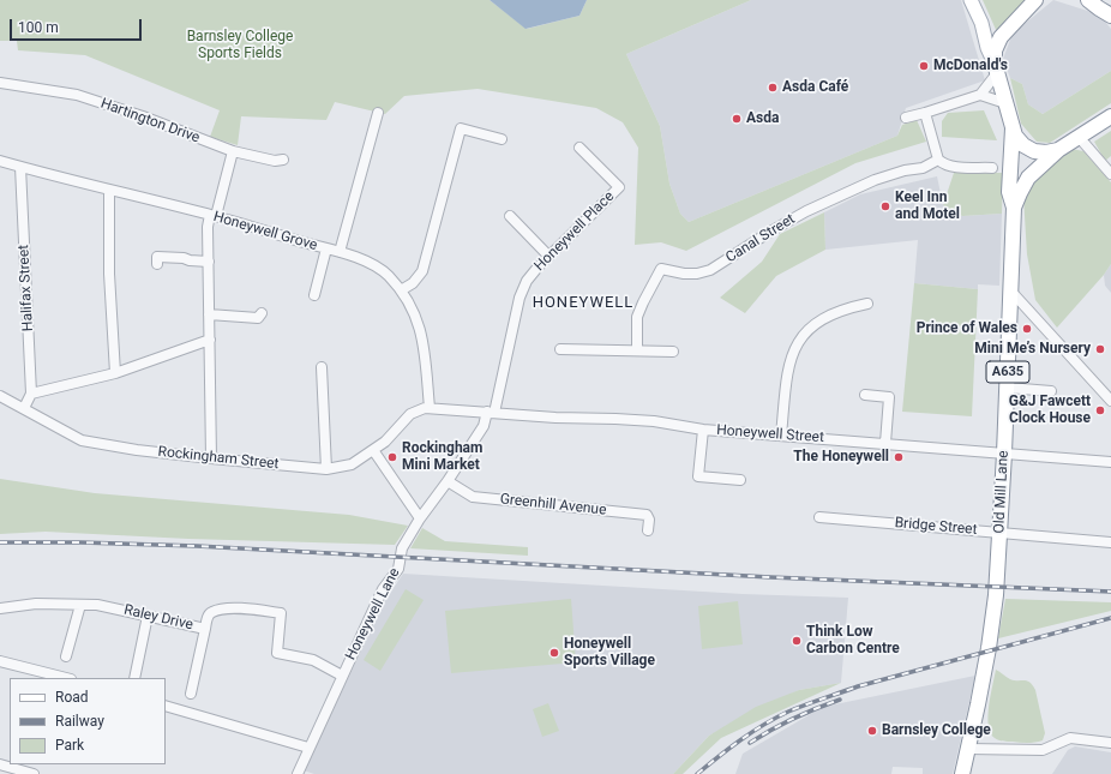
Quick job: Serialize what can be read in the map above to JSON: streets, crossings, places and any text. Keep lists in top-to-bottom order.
{
  "streets": {
    "highway": ["A635", "Old Mill Lane"],
    "street": [
      "Hartington Drive",
      "Honeywell Grove",
      "Honeywell Place",
      "Canal Street",
      "Halifax Street",
      "Honeywell Street",
      "Rockingham Street",
      "Greenhill Avenue",
      "Bridge Street",
      "Honeywell Lane",
      "Raley Drive"
    ]
  },
  "crossings": [
    ["Honeywell Grove", "Halifax Street"],
    ["Honeywell Grove", "Honeywell Street"],
    ["Honeywell Grove", "Rockingham Street"],
    ["Honeywell Place", "Honeywell Street"],
    ["Honeywell Place", "Honeywell Lane"],
    ["Halifax Street", "Rockingham Street"],
    ["Honeywell Street", "Rockingham Street"],
    ["Honeywell Street", "Old Mill Lane"],
    ["Honeywell Street", "Honeywell Lane"],
    ["Old Mill Lane", "Bridge Street"],
    ["Greenhill Avenue", "Honeywell Lane"],
    ["Honeywell Lane", "Raley Drive"]
  ],
  "districts": ["HONEYWELL"],
  "parks": ["Barnsley College Sports Fields"],
  "places": [
    "McDonald's",
    "Asda Café",
    "Asda",
    "Keel Inn and Motel",
    "Prince of Wales",
    "Mini Me’s Nursery",
    "G&J Fawcett Clock House",
    "Rockingham Mini Market",
    "The Honeywell",
    "Think Low Carbon Centre",
    "Honeywell Sports Village",
    "Barnsley College"
  ],
  "legend": ["Road", "Railway", "Park"],
  "scale_bar": "100 m"
}
